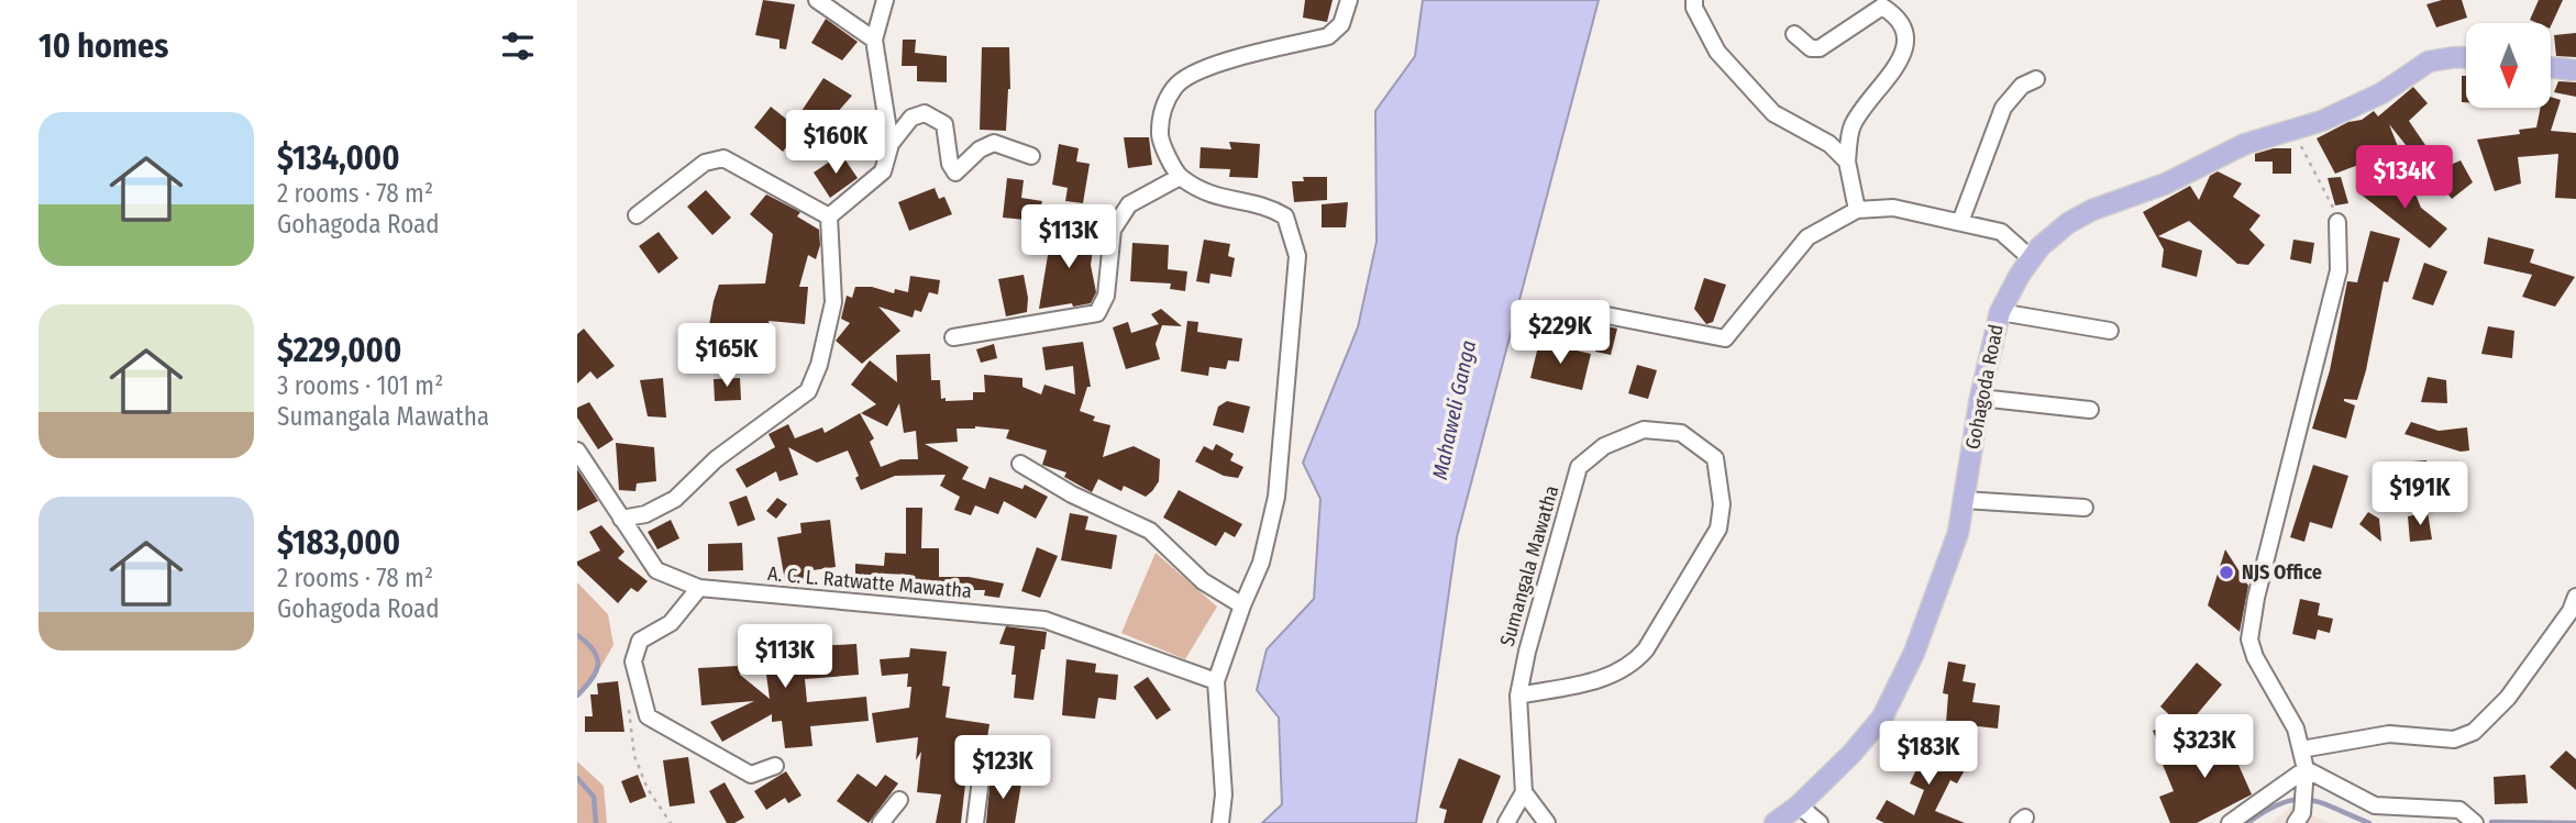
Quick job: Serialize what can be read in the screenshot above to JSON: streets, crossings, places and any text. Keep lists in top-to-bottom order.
{
  "streets": {
    "main road": ["Gohagoda Road"],
    "street": ["Sumangala Mawatha", "A. C. L. Ratwatte Mawatha"]
  },
  "water": ["Mahaweli Ganga"],
  "places": ["NJS Office"],
  "north": "bottom",
  "page": {
    "heading": "10 homes",
    "list": [
      {
        "name": "$134,000",
        "note": "2 rooms · 78 m² · Gohagoda Road"
      },
      {
        "name": "$229,000",
        "note": "3 rooms · 101 m² · Sumangala Mawatha"
      },
      {
        "name": "$183,000",
        "note": "2 rooms · 78 m² · Gohagoda Road"
      }
    ],
    "price": [
      "$160K",
      "$134K",
      "$113K",
      "$229K",
      "$165K",
      "$191K",
      "$113K",
      "$323K",
      "$183K",
      "$123K"
    ]
  }
}
